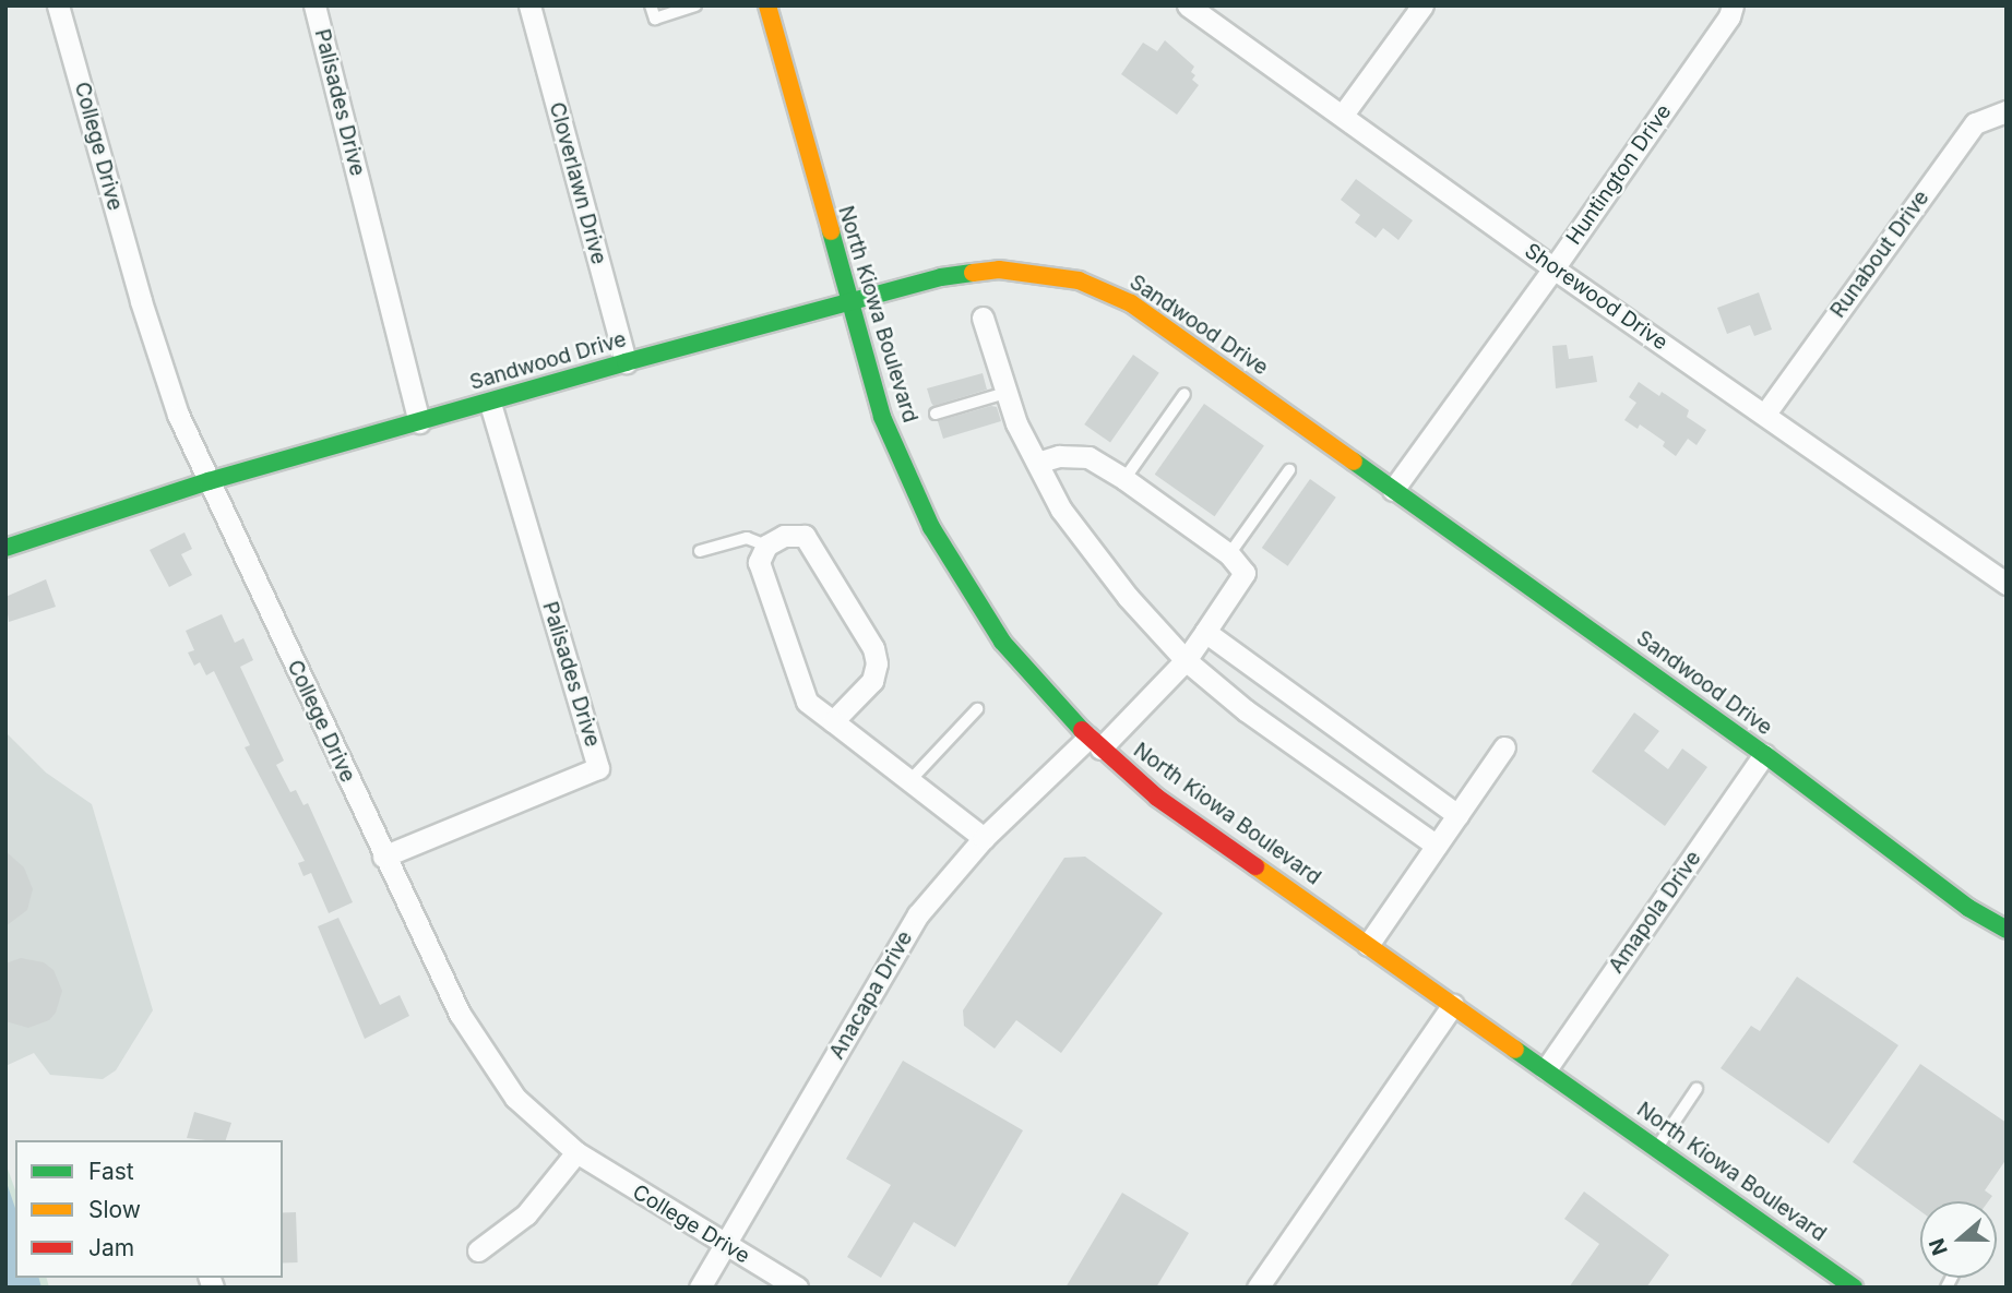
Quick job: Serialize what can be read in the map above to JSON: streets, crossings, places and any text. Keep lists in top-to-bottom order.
{
  "streets": {
    "street": [
      "Palisades Drive",
      "College Drive",
      "Huntington Drive",
      "Cloverlawn Drive",
      "Runabout Drive",
      "Shorewood Drive",
      "North Kiowa Boulevard",
      "Sandwood Drive",
      "Amapola Drive",
      "Anacapa Drive"
    ]
  },
  "crossings": [
    ["Palisades Drive", "College Drive"],
    ["Palisades Drive", "Sandwood Drive"],
    ["College Drive", "Sandwood Drive"],
    ["College Drive", "Anacapa Drive"],
    ["Huntington Drive", "Shorewood Drive"],
    ["Huntington Drive", "Sandwood Drive"],
    ["Cloverlawn Drive", "Sandwood Drive"],
    ["Runabout Drive", "Shorewood Drive"],
    ["North Kiowa Boulevard", "Sandwood Drive"],
    ["North Kiowa Boulevard", "Amapola Drive"],
    ["North Kiowa Boulevard", "Anacapa Drive"],
    ["Sandwood Drive", "Amapola Drive"]
  ],
  "legend": ["Fast", "Slow", "Jam"],
  "north": "left"
}
